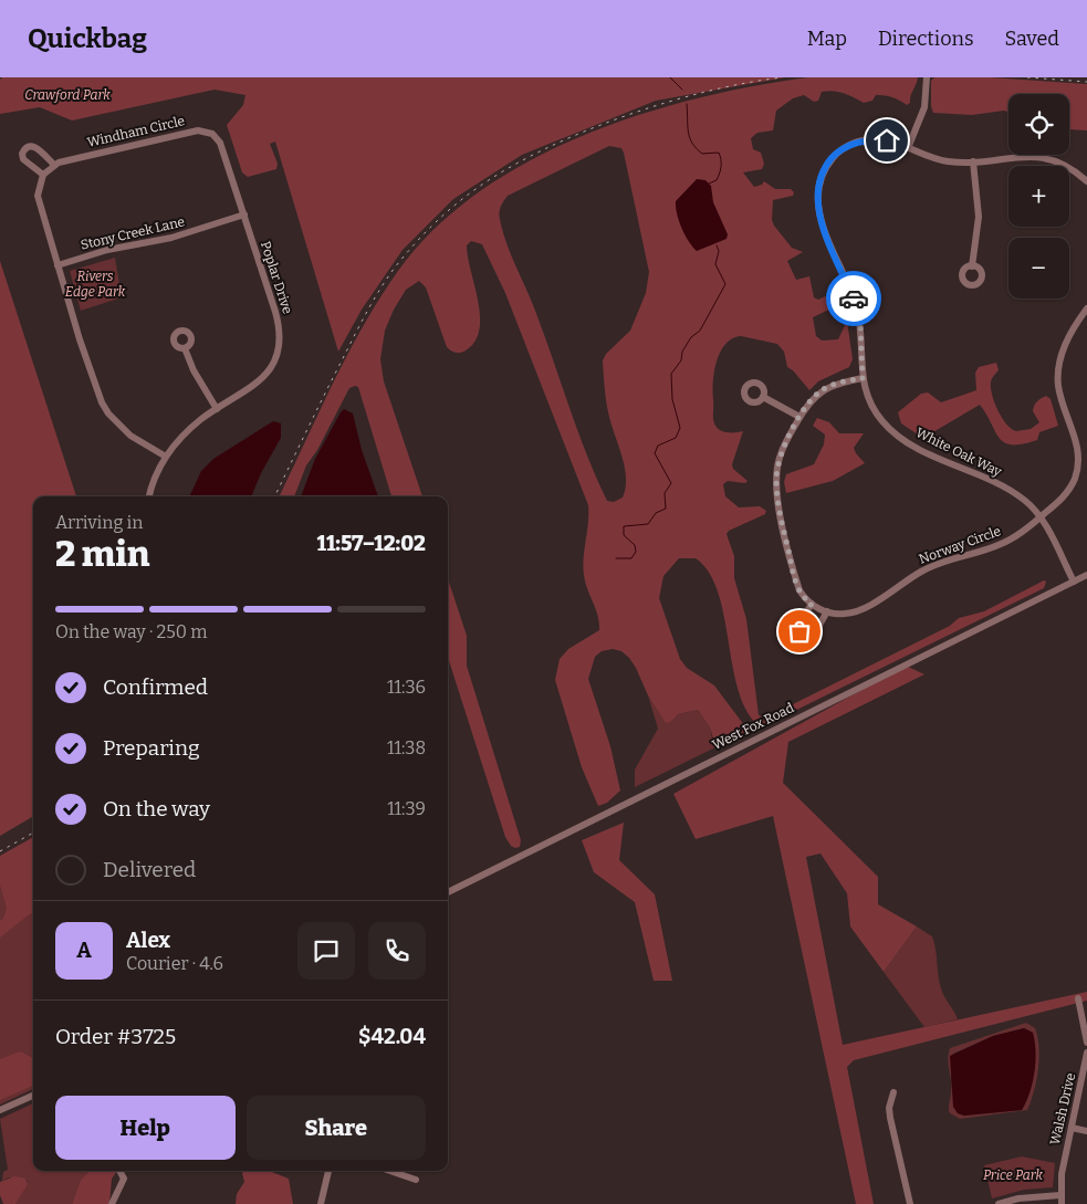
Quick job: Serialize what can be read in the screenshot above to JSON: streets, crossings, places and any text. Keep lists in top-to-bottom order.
{
  "streets": {
    "street": [
      "Windham Circle",
      "Stony Creek Lane",
      "Poplar Drive",
      "White Oak Way",
      "Norway Circle",
      "West Fox Road",
      "Walsh Drive"
    ]
  },
  "crossings": [
    ["Windham Circle", "Poplar Drive"],
    ["Stony Creek Lane", "Poplar Drive"],
    ["White Oak Way", "Norway Circle"],
    ["White Oak Way", "West Fox Road"]
  ],
  "parks": ["Crawford Park", "Rivers Edge Park", "Price Park"],
  "page": {
    "header": "Quickbag",
    "nav": ["Map", "Directions", "Saved"],
    "map_buttons": ["+", "−"],
    "heading": ["2 min", "Arriving in", "11:57–12:02"],
    "panel": [
      "Alex",
      "Courier · 4.6",
      "Order #3725",
      "$42.04"
    ],
    "bar": "On the way · 250 m",
    "list": [
      ["Confirmed", "11:36"],
      ["Preparing", "11:38"],
      ["On the way", "11:39"],
      "Delivered"
    ],
    "round": "A",
    "buttons": ["Help", "Share"]
  }
}
